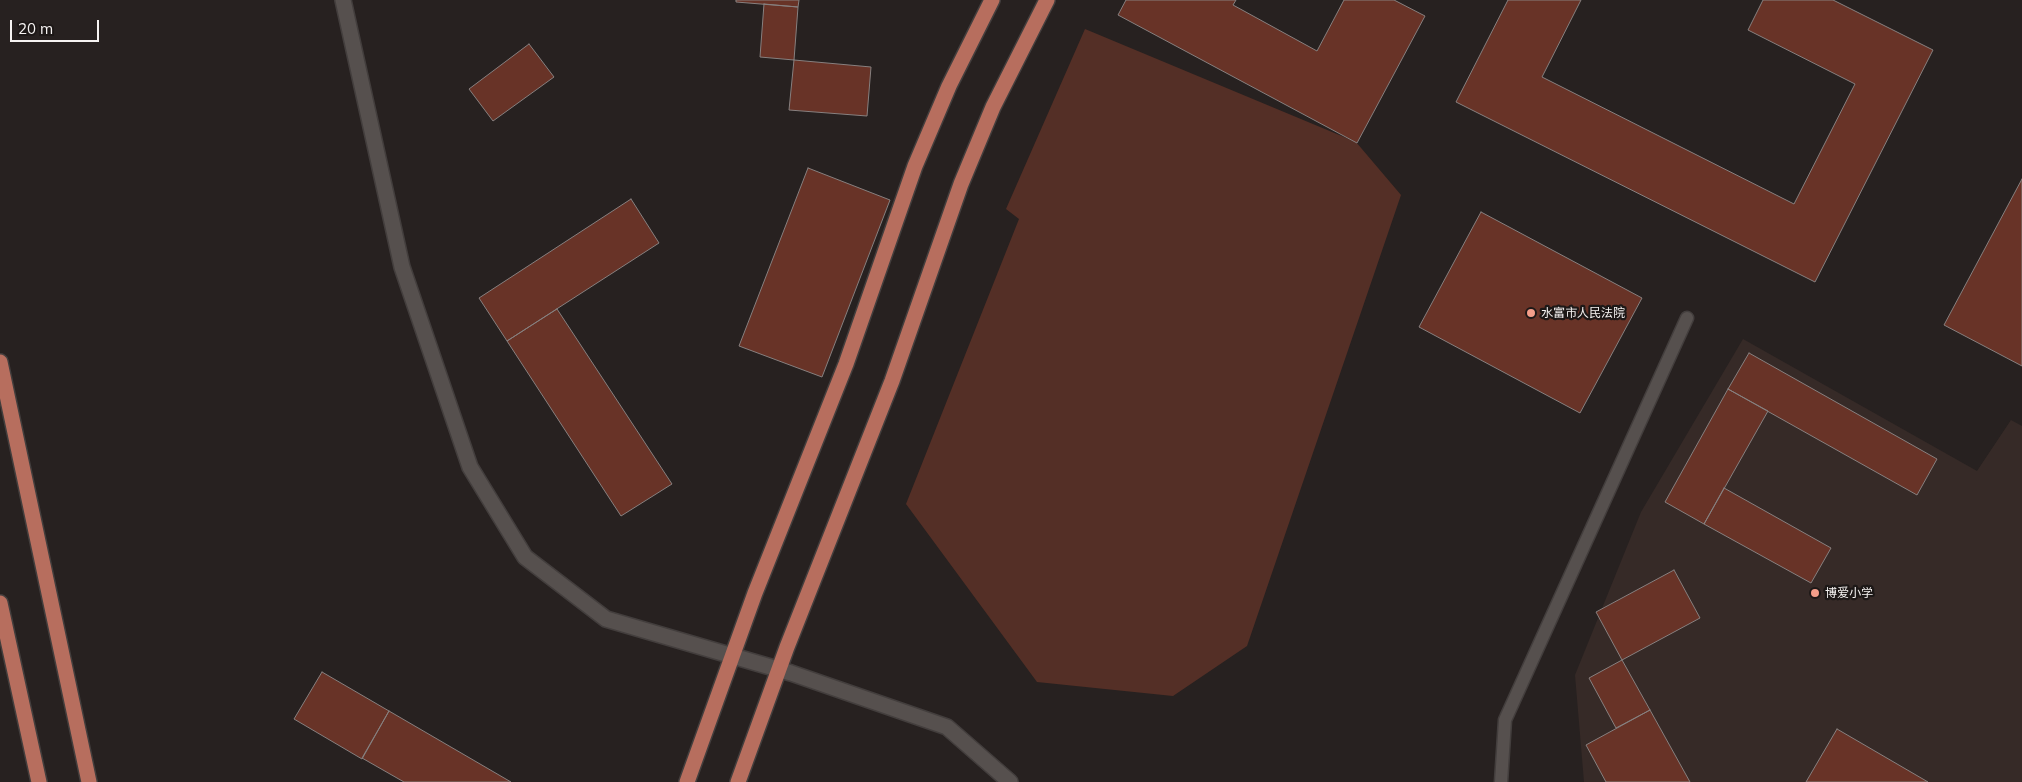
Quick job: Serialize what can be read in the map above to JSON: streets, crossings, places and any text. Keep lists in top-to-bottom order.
{
  "places": ["水富市人民法院", "博爱小学"],
  "scale_bar": "20 m"
}
